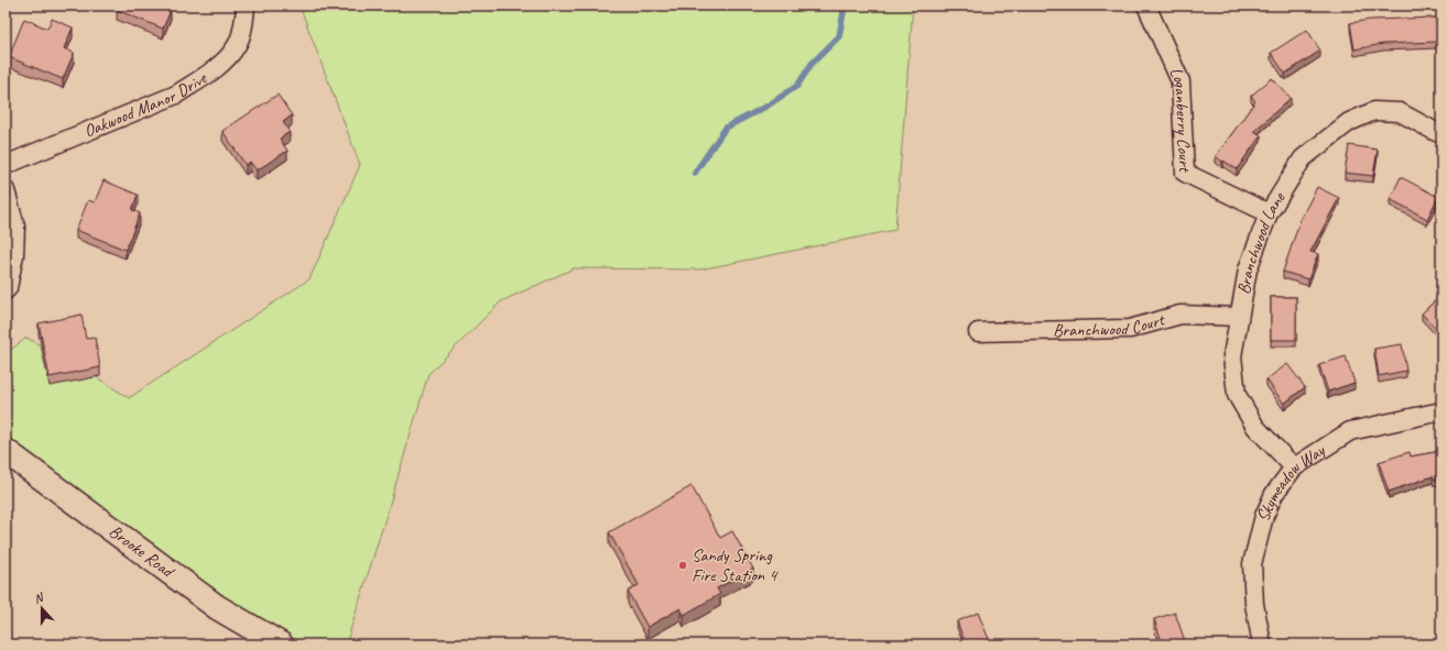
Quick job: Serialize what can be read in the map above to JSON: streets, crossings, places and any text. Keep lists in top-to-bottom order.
{
  "streets": {
    "street": [
      "Oakwood Manor Drive",
      "Loganberry Court",
      "Branchwood Lane",
      "Branchwood Court",
      "Skymeadow Way",
      "Brooke Road"
    ]
  },
  "crossings": [
    ["Loganberry Court", "Branchwood Lane"],
    ["Branchwood Lane", "Branchwood Court"],
    ["Branchwood Lane", "Skymeadow Way"]
  ],
  "places": ["Sandy Spring Fire Station 4"],
  "north": "top"
}
